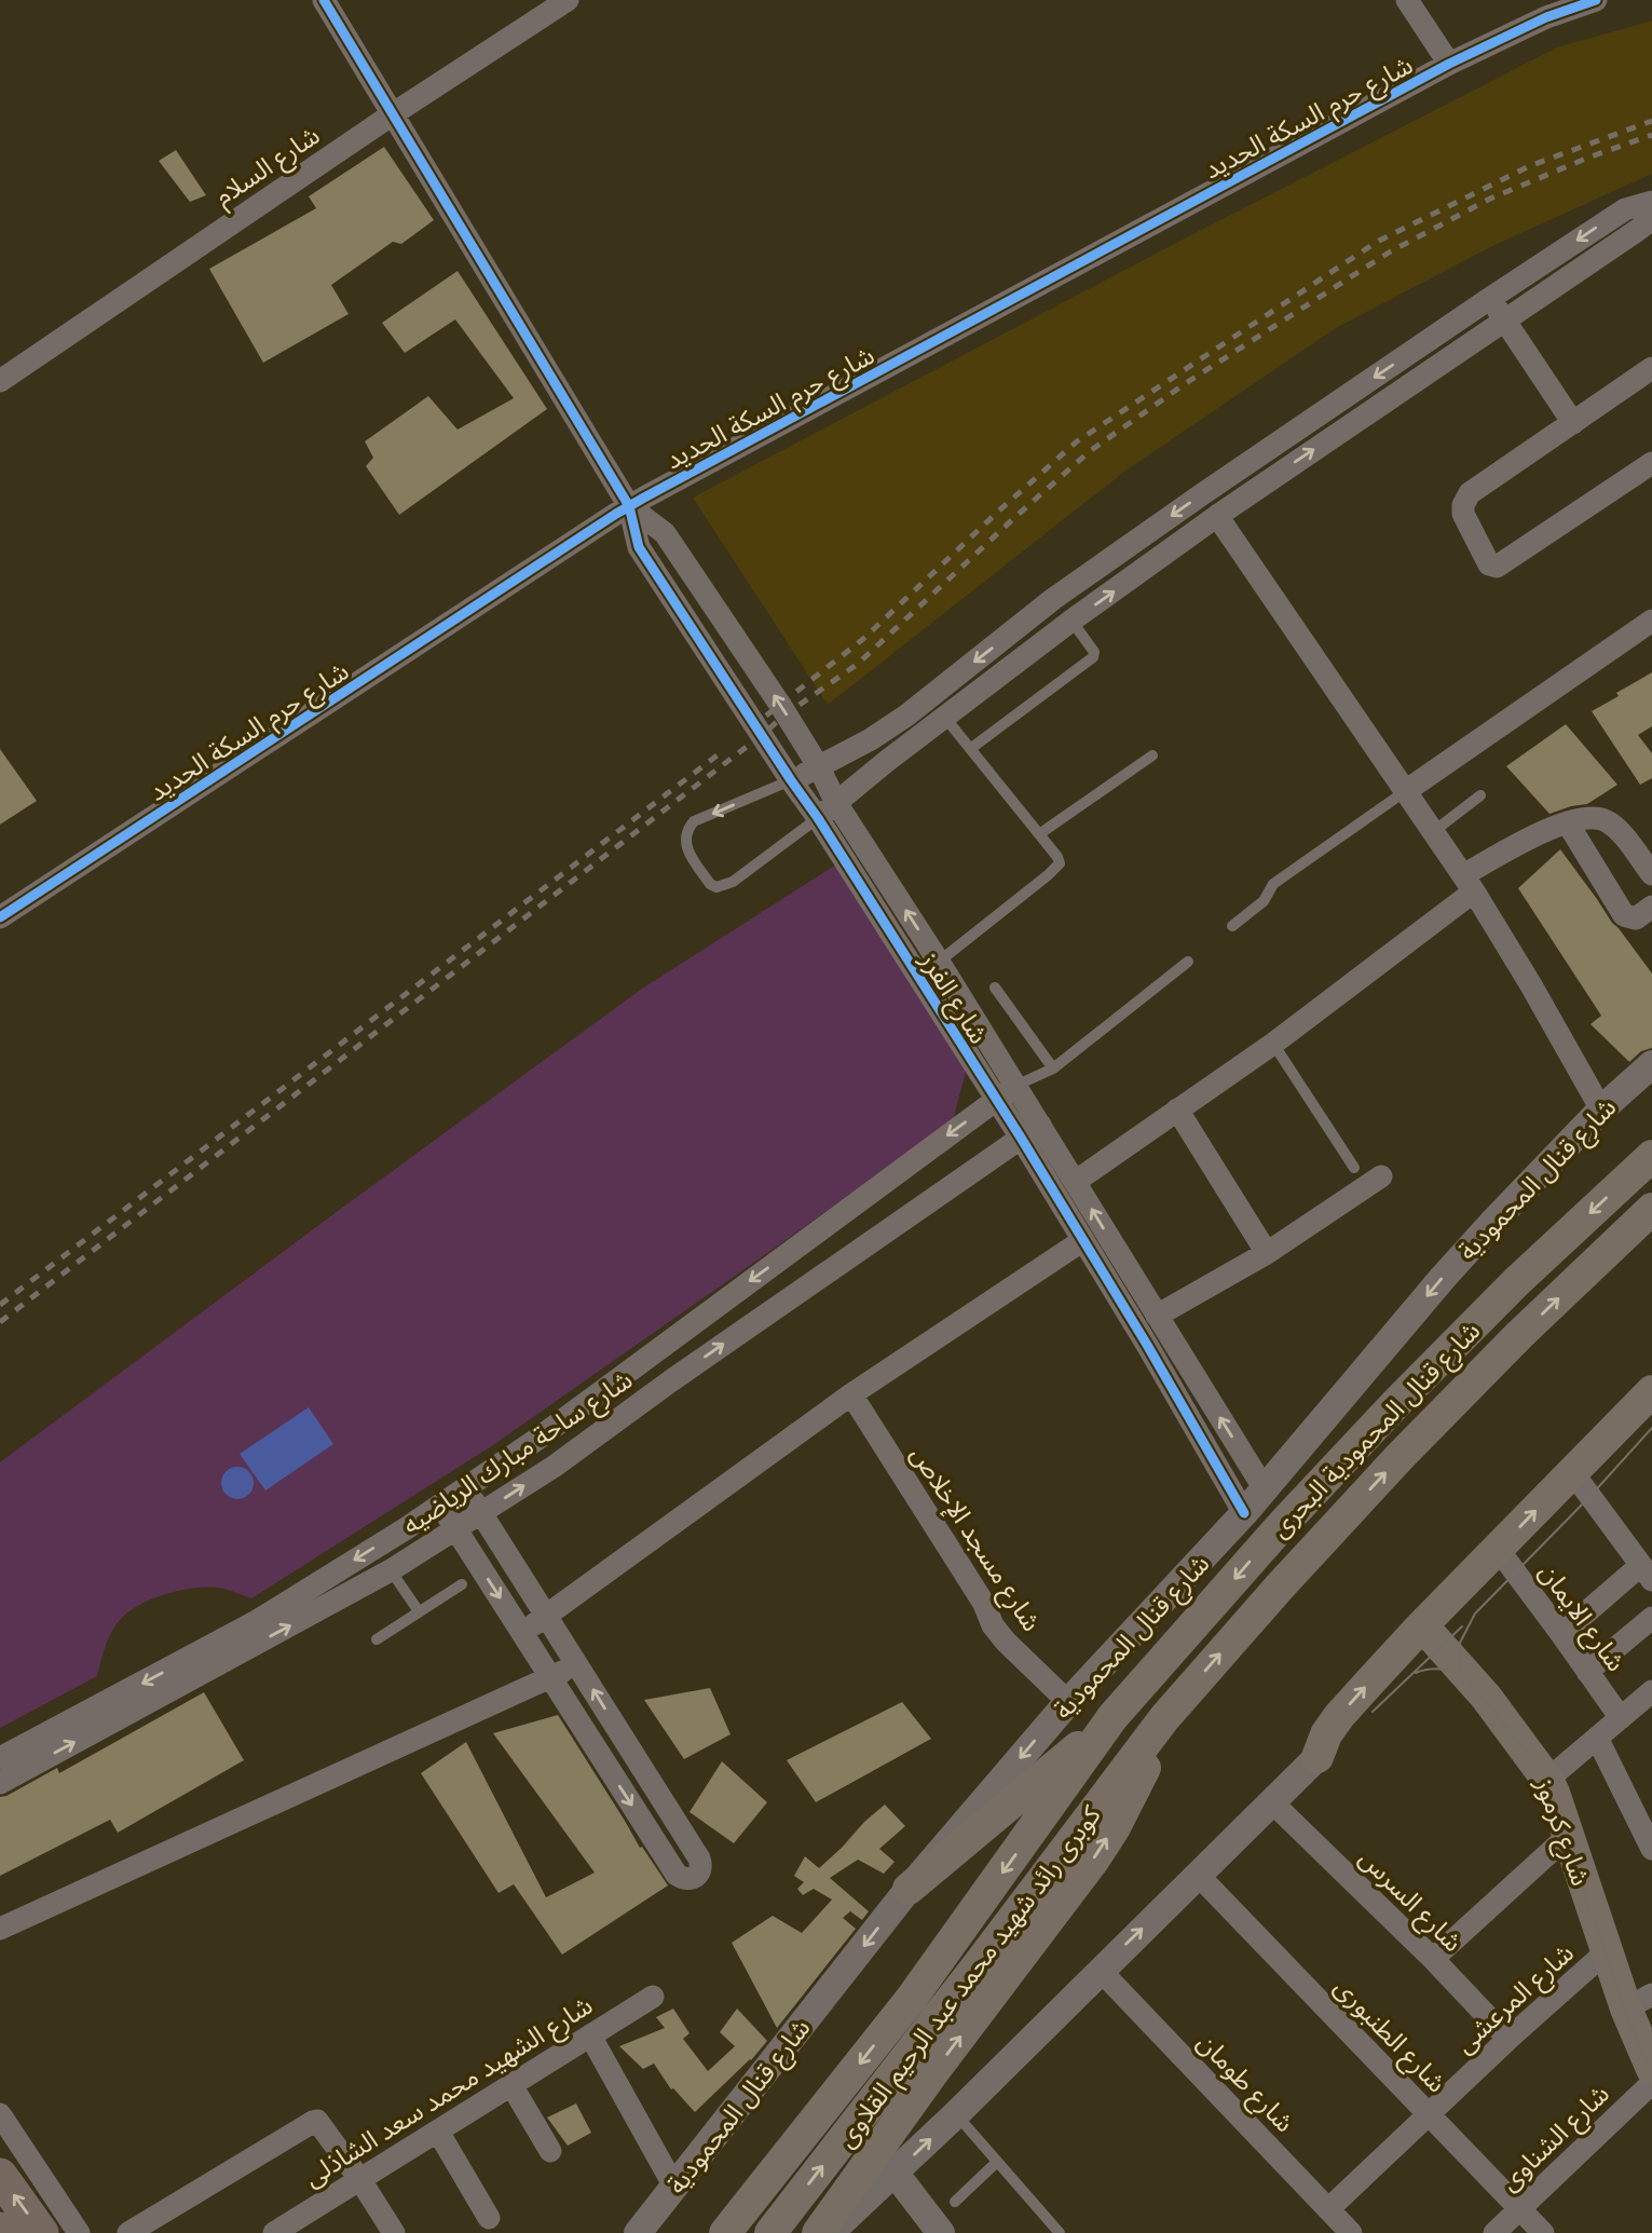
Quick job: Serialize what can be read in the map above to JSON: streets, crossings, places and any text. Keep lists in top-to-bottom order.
{
  "streets": {
    "main road": ["شارع قنال المحمودية البحرى", "شارع كرموز", "كوبرى رائد شهيد محمد عبد الرحيم القلاوى"],
    "street": [
      "شارع حرم السكة الحديد",
      "شارع السلام",
      "شارع الفرز",
      "شارع قنال المحمودية",
      "شارع ساحة مبارك الرياضيه",
      "شارع مسجد الإخلاص",
      "شارع الايمان",
      "شارع السرس",
      "شارع المرعشى",
      "شارع الطنبورى",
      "شارع طومان",
      "شارع الشهيد محمد سعد الشاذلى",
      "شارع الشناوى"
    ]
  },
  "crossings": [
    ["شارع حرم السكة الحديد", "شارع الفرز"],
    ["شارع الفرز", "شارع قنال المحمودية"],
    ["شارع الفرز", "شارع ساحة مبارك الرياضيه"],
    ["شارع قنال المحمودية", "شارع مسجد الإخلاص"],
    ["شارع قنال المحمودية البحرى", "كوبرى رائد شهيد محمد عبد الرحيم القلاوى"],
    ["شارع كرموز", "شارع المرعشى"],
    ["شارع السرس", "شارع المرعشى"],
    ["شارع المرعشى", "شارع الطنبورى"],
    ["شارع المرعشى", "شارع طومان"],
    ["شارع الطنبورى", "شارع الشناوى"]
  ]
}
